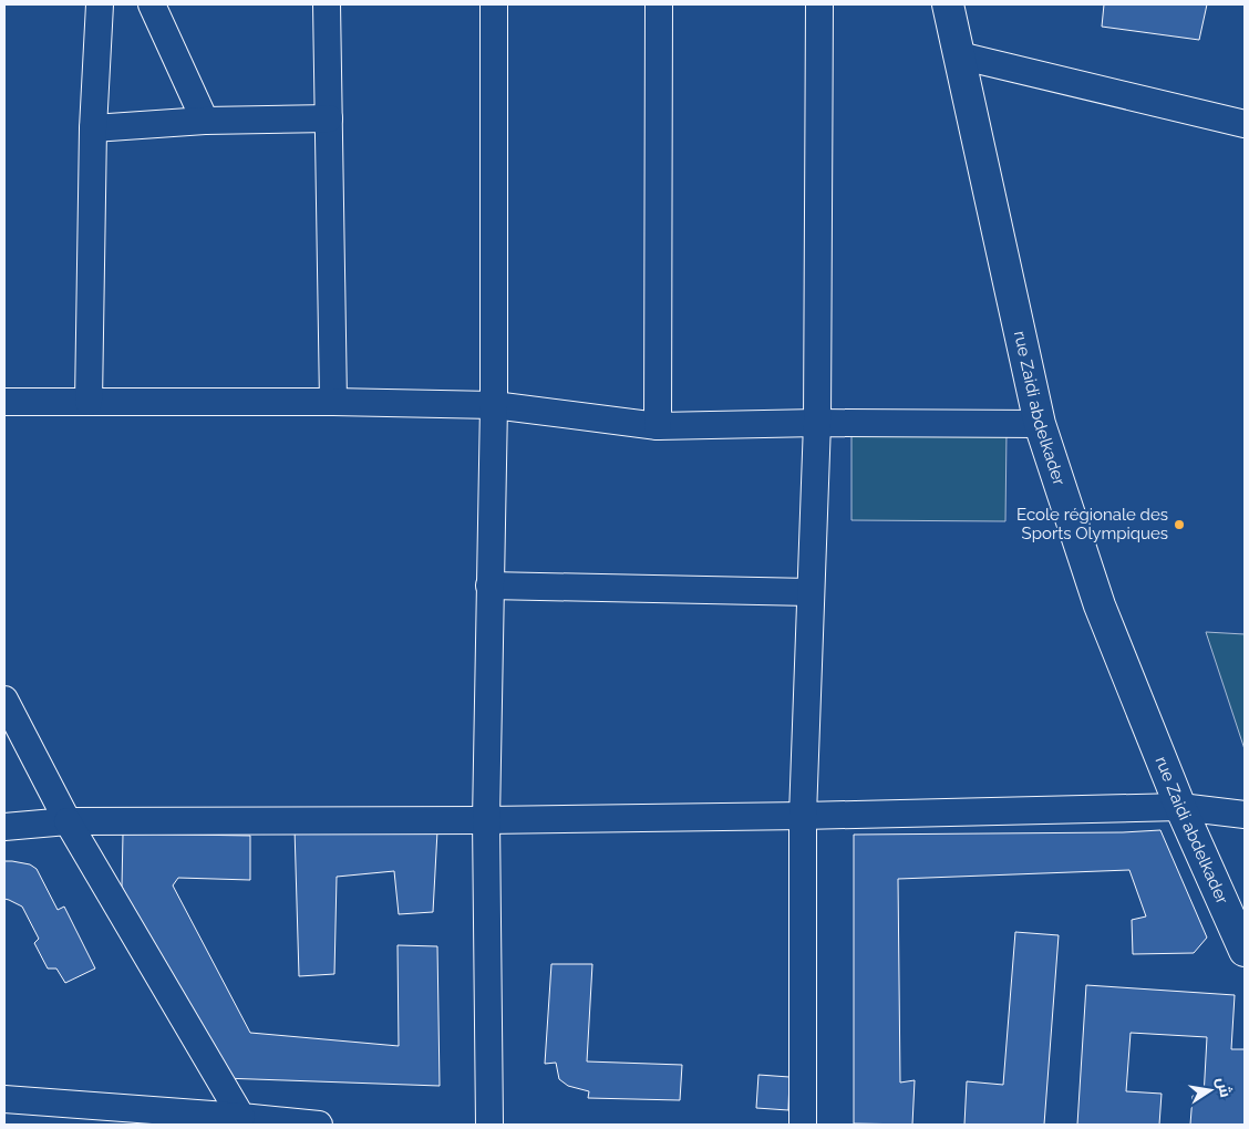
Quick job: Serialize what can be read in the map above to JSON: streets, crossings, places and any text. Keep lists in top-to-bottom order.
{
  "streets": {
    "main road": ["rue Zaidi abdelkader"]
  },
  "places": ["Ecole régionale des Sports Olympiques"],
  "north": "right"
}
